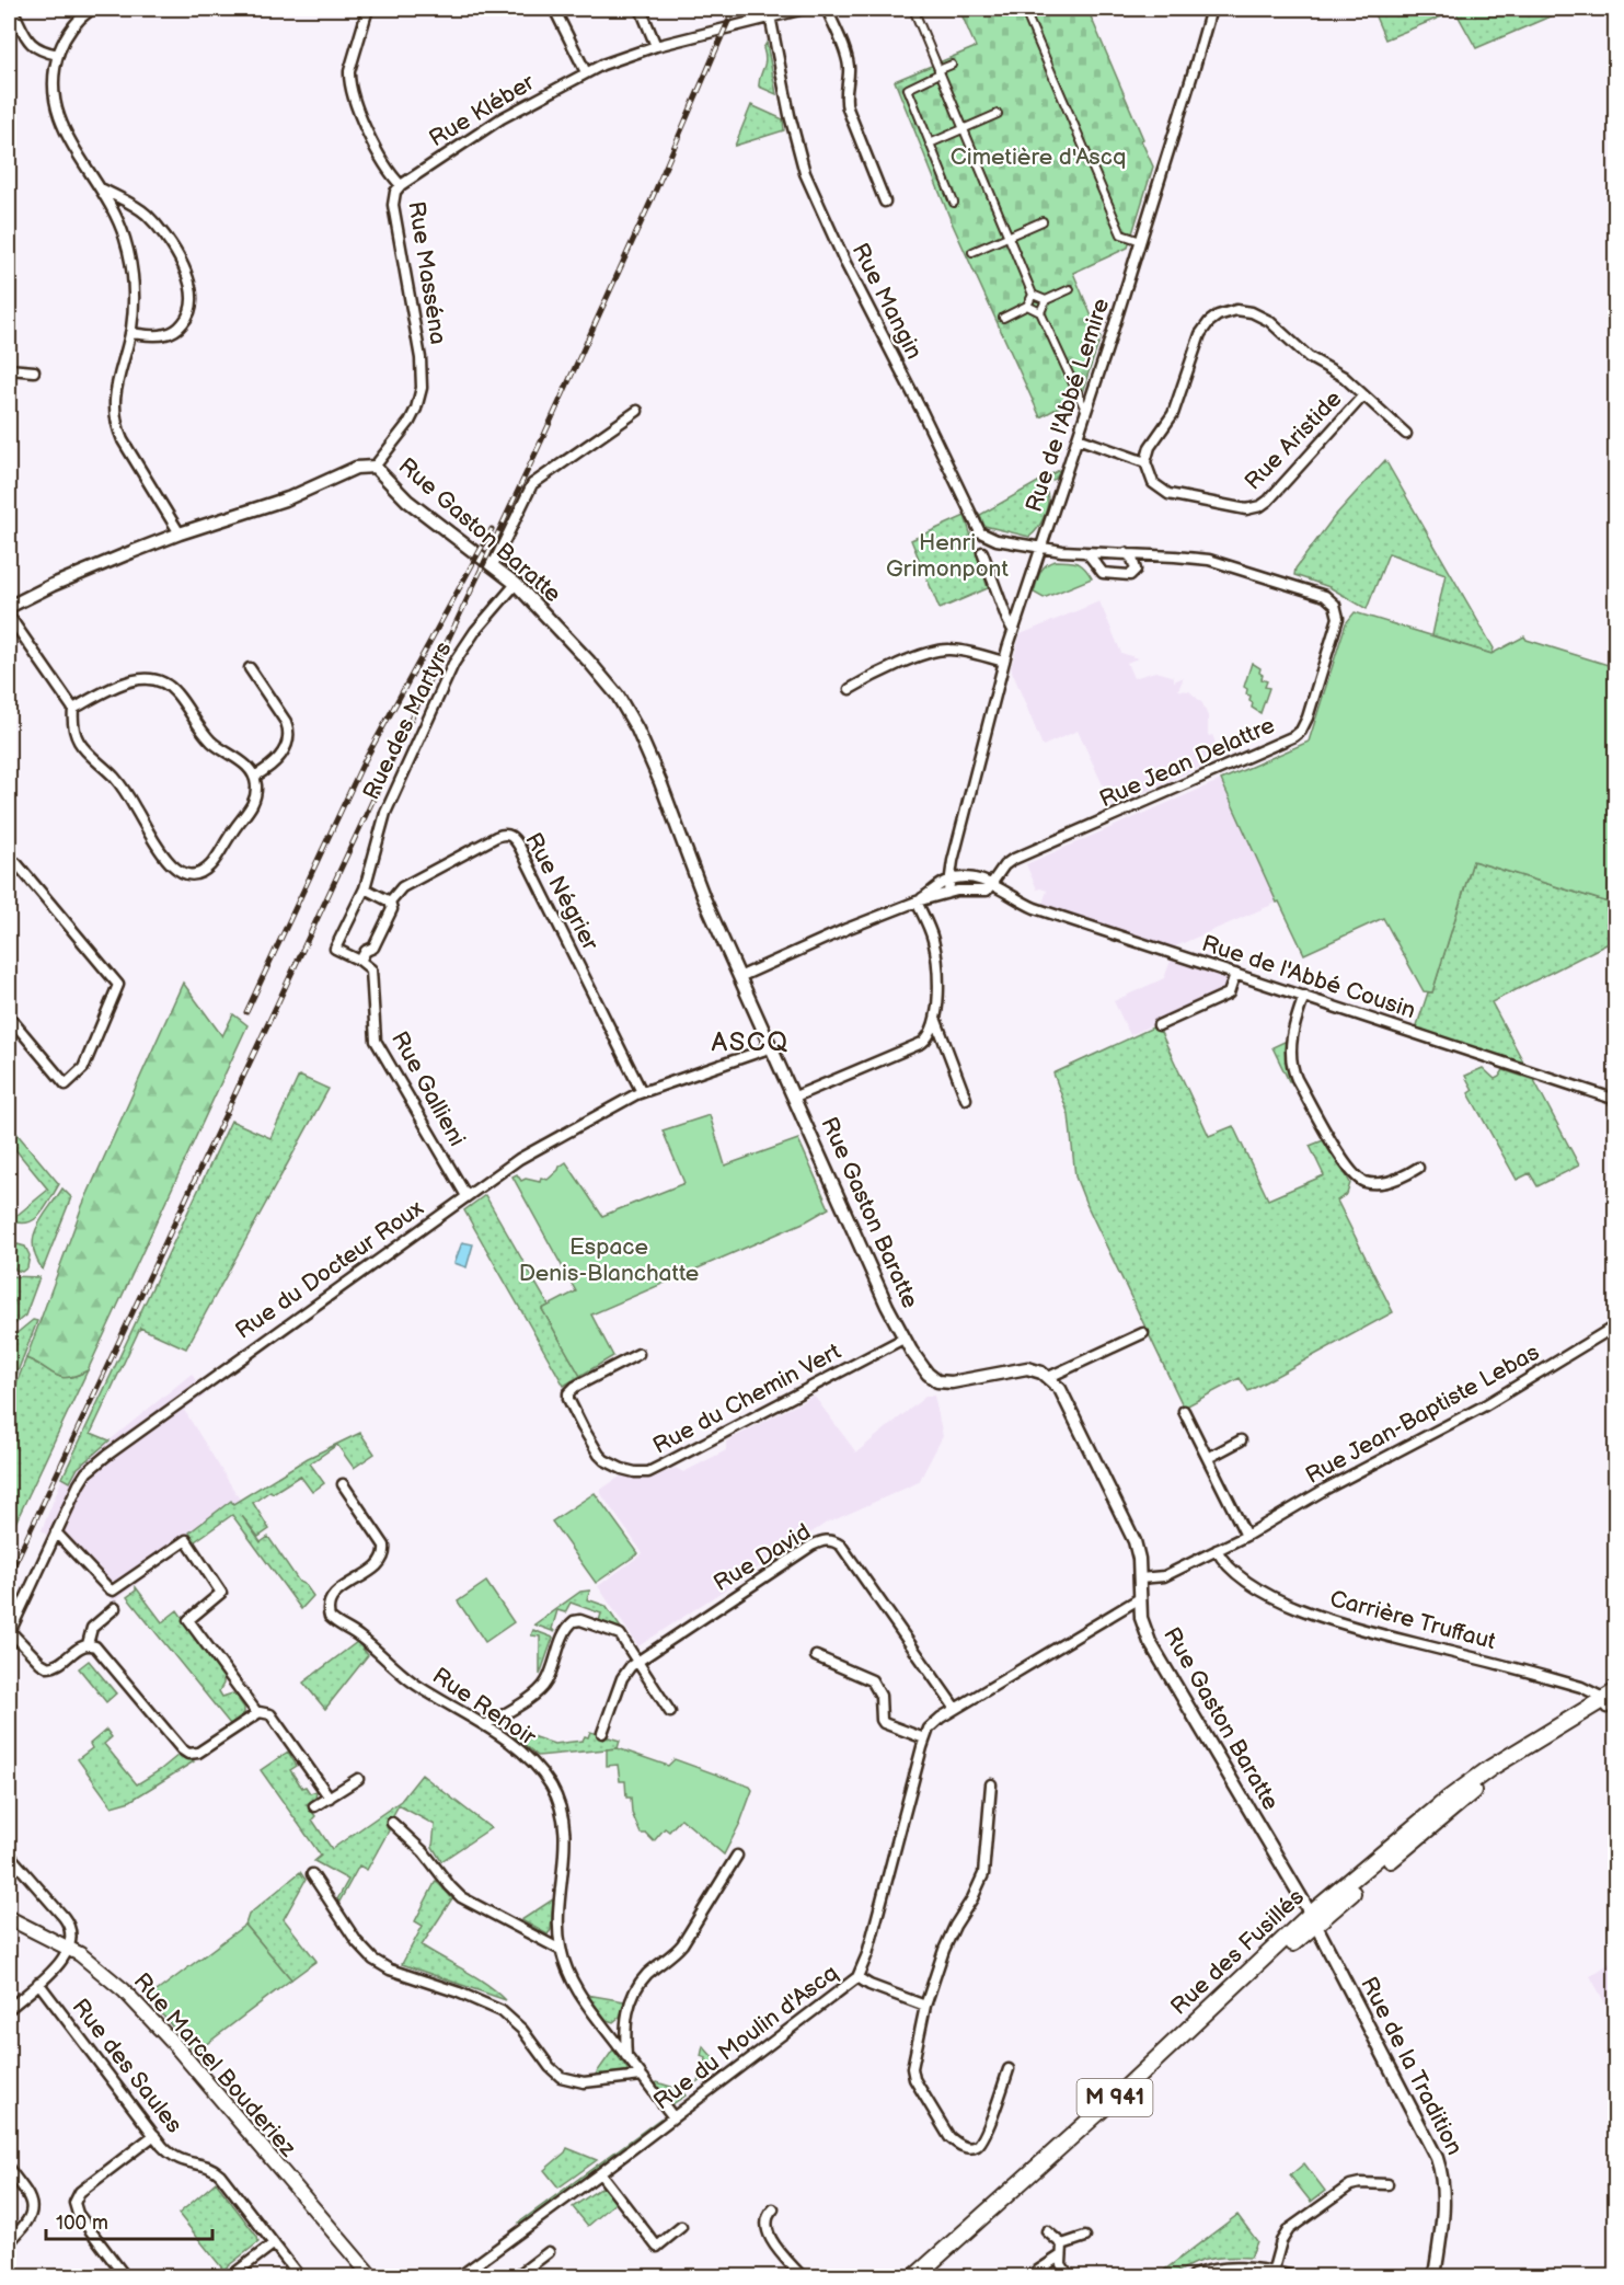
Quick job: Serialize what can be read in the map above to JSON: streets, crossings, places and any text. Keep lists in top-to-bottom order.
{
  "streets": {
    "main road": ["Rue des Fusillés", "Rue Marcel Bouderiez", "M 941"],
    "street": [
      "Rue Kléber",
      "Rue Masséna",
      "Rue Mangin",
      "Rue de l'Abbé Lemire",
      "Rue Aristide",
      "Rue Gaston Baratte",
      "Rue des Martyrs",
      "Rue Jean Delattre",
      "Rue Négrier",
      "Rue de l'Abbé Cousin",
      "Rue Gallieni",
      "Rue du Docteur Roux",
      "Rue du Chemin Vert",
      "Rue Jean-Baptiste Lebas",
      "Rue David",
      "Carrière Truffaut",
      "Rue Renoir",
      "Rue du Moulin d'Ascq",
      "Rue des Saules",
      "Rue de la Tradition"
    ]
  },
  "crossings": [
    ["Rue Kléber", "Rue Masséna"],
    ["Rue Kléber", "Rue Mangin"],
    ["Rue Masséna", "Rue Gaston Baratte"],
    ["Rue Mangin", "Rue de l'Abbé Lemire"],
    ["Rue Mangin", "Rue Jean Delattre"],
    ["Rue de l'Abbé Lemire", "Rue Jean Delattre"],
    ["Rue de l'Abbé Lemire", "Rue de l'Abbé Cousin"],
    ["Rue Gaston Baratte", "Rue des Martyrs"],
    ["Rue Gaston Baratte", "Rue du Docteur Roux"],
    ["Rue Gaston Baratte", "Rue du Chemin Vert"],
    ["Rue Gaston Baratte", "Rue Jean-Baptiste Lebas"],
    ["Rue Gaston Baratte", "Rue des Fusillés"],
    ["Rue Gaston Baratte", "Rue du Moulin d'Ascq"],
    ["Rue Gaston Baratte", "Rue de la Tradition"],
    ["Rue des Martyrs", "Rue Gallieni"],
    ["Rue Jean Delattre", "Rue de l'Abbé Cousin"],
    ["Rue Négrier", "Rue du Docteur Roux"],
    ["Rue Gallieni", "Rue du Docteur Roux"],
    ["Rue Jean-Baptiste Lebas", "Carrière Truffaut"],
    ["Rue David", "Rue du Moulin d'Ascq"],
    ["Carrière Truffaut", "Rue des Fusillés"],
    ["Rue Renoir", "Rue du Moulin d'Ascq"],
    ["Rue des Fusillés", "Rue de la Tradition"]
  ],
  "districts": ["ASCQ"],
  "parks": ["Cimetière d'Ascq", "Henri Grimonpont", "Espace Denis-Blanchatte"],
  "scale_bar": "100 m"
}
